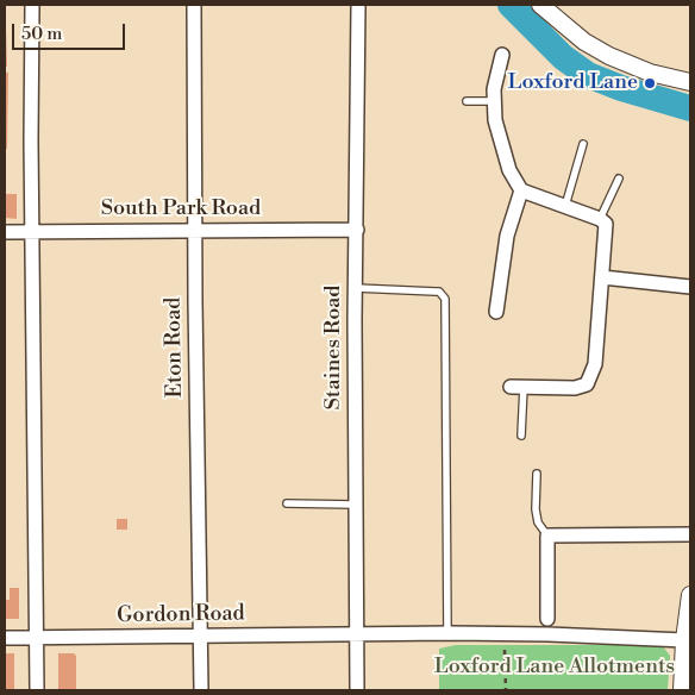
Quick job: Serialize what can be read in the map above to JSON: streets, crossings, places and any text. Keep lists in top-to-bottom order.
{
  "streets": {
    "street": [
      "South Park Road",
      "Eton Road",
      "Staines Road",
      "Gordon Road"
    ]
  },
  "crossings": [
    ["South Park Road", "Eton Road"],
    ["South Park Road", "Staines Road"],
    ["Eton Road", "Gordon Road"],
    ["Staines Road", "Gordon Road"]
  ],
  "parks": ["Loxford Lane Allotments"],
  "places": ["Loxford Lane"],
  "scale_bar": "50 m"
}
